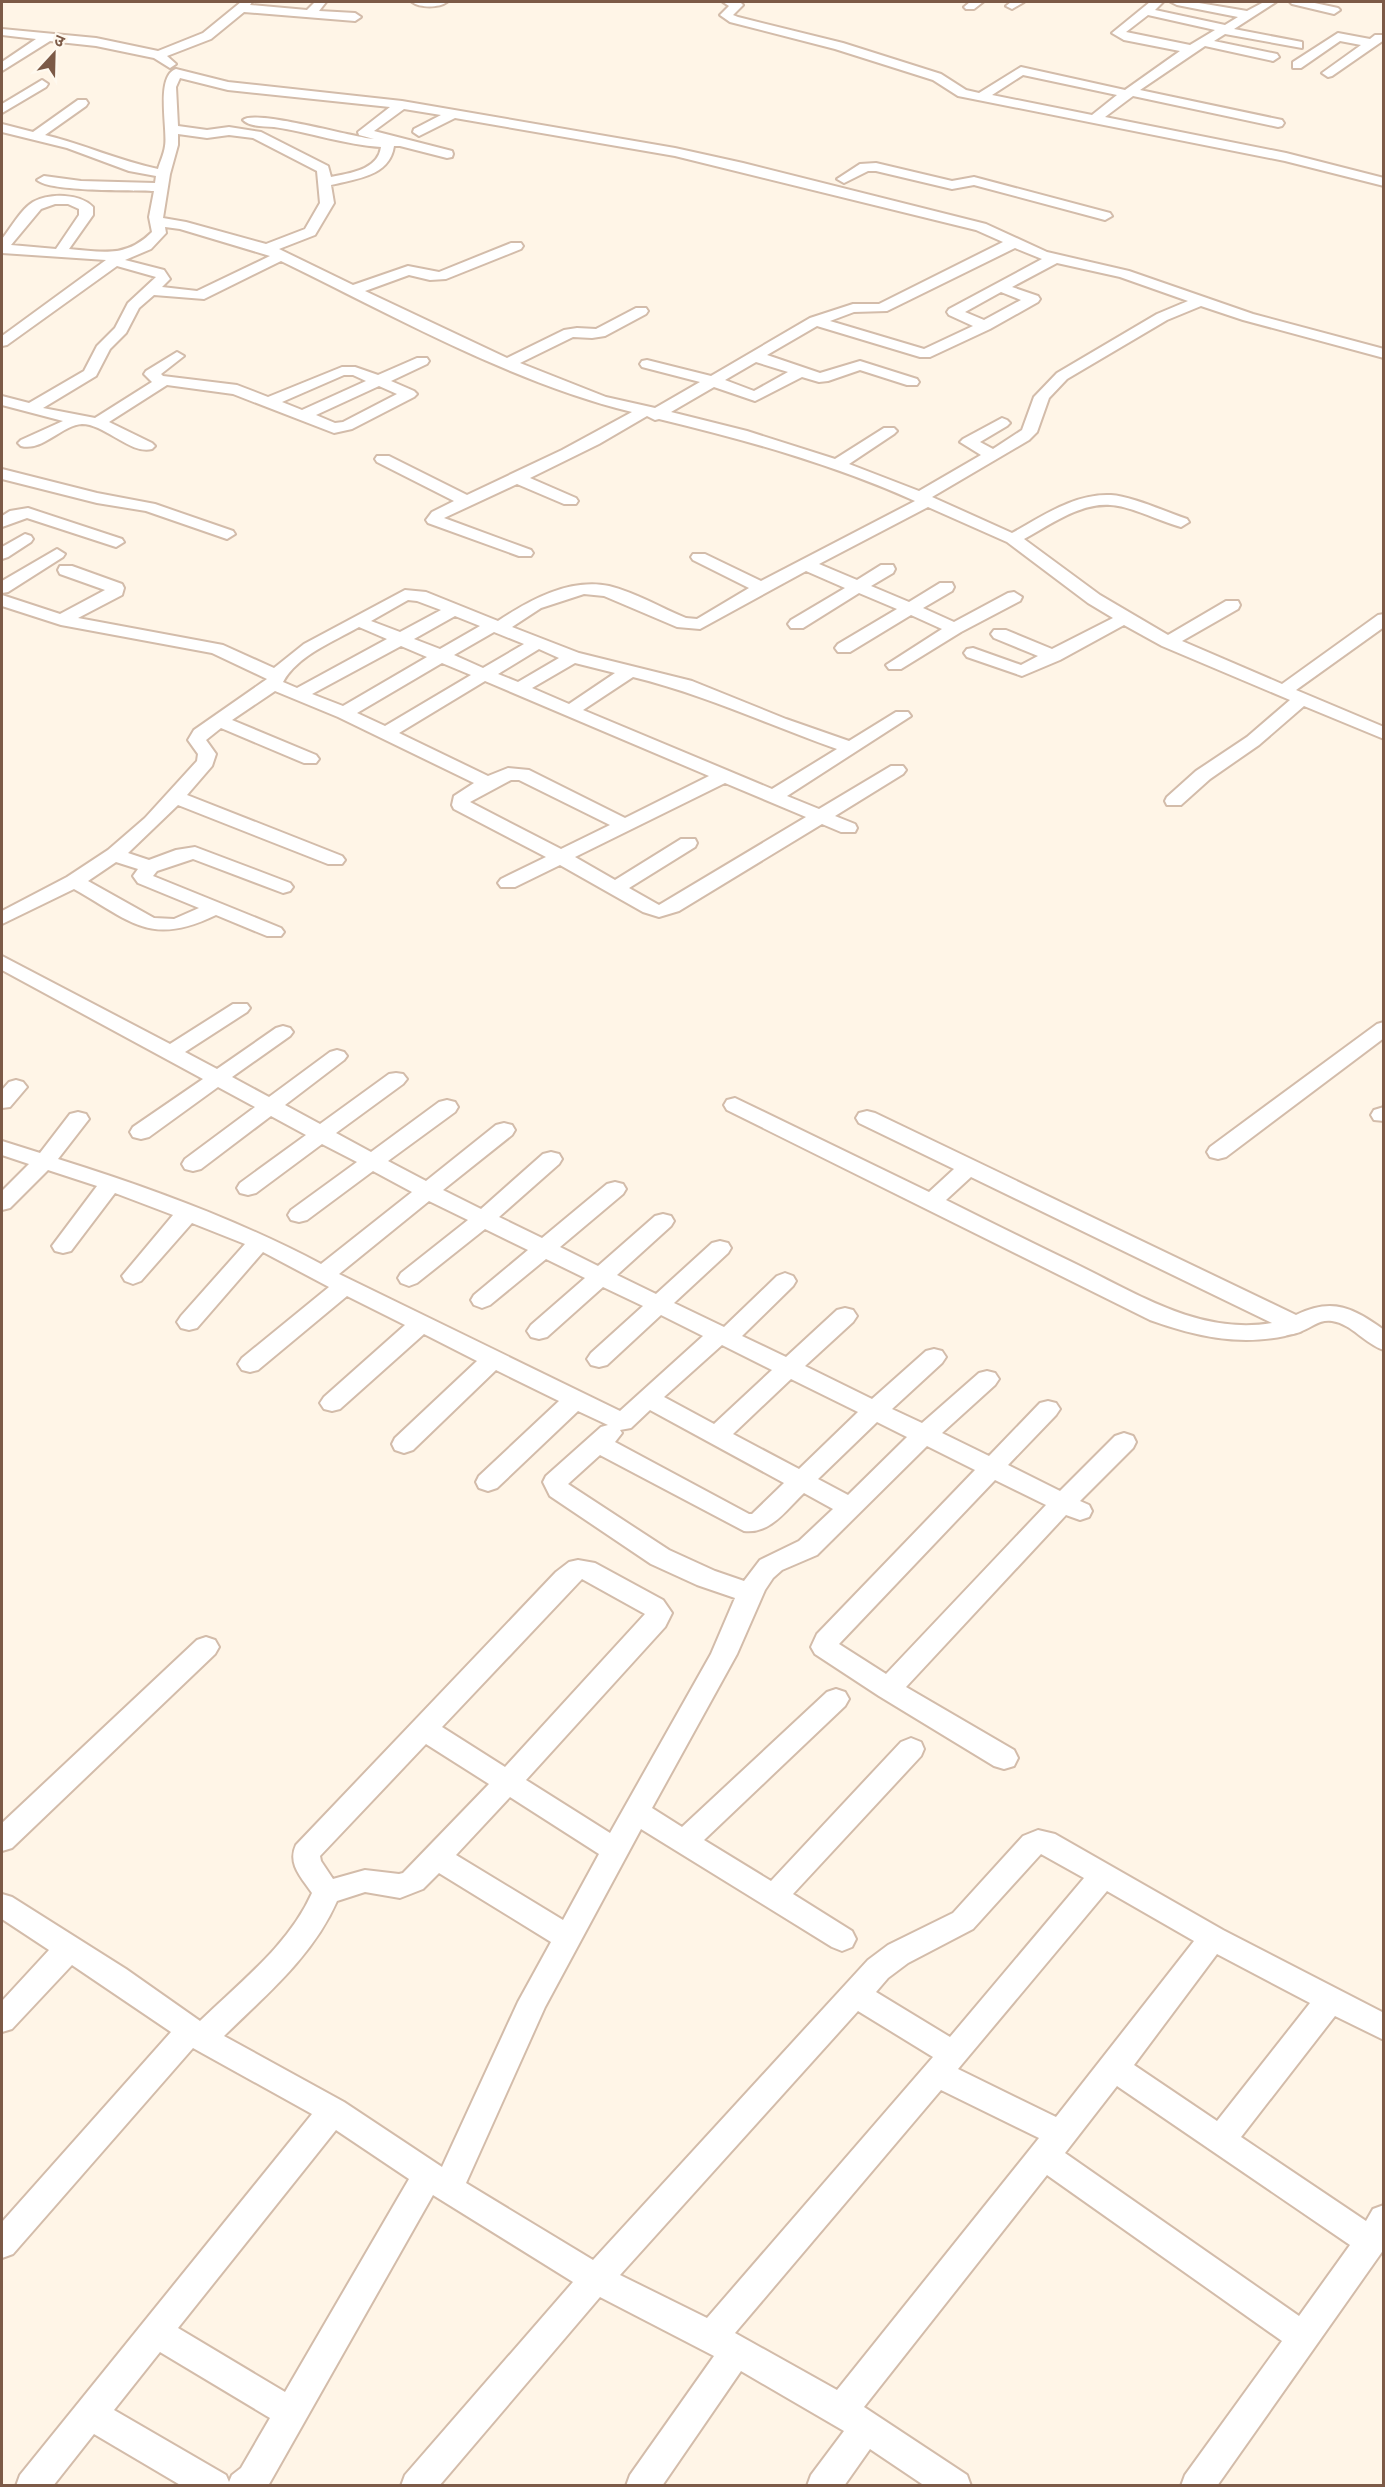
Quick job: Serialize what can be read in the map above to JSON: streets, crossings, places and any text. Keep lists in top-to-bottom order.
{
  "north": "top"
}
